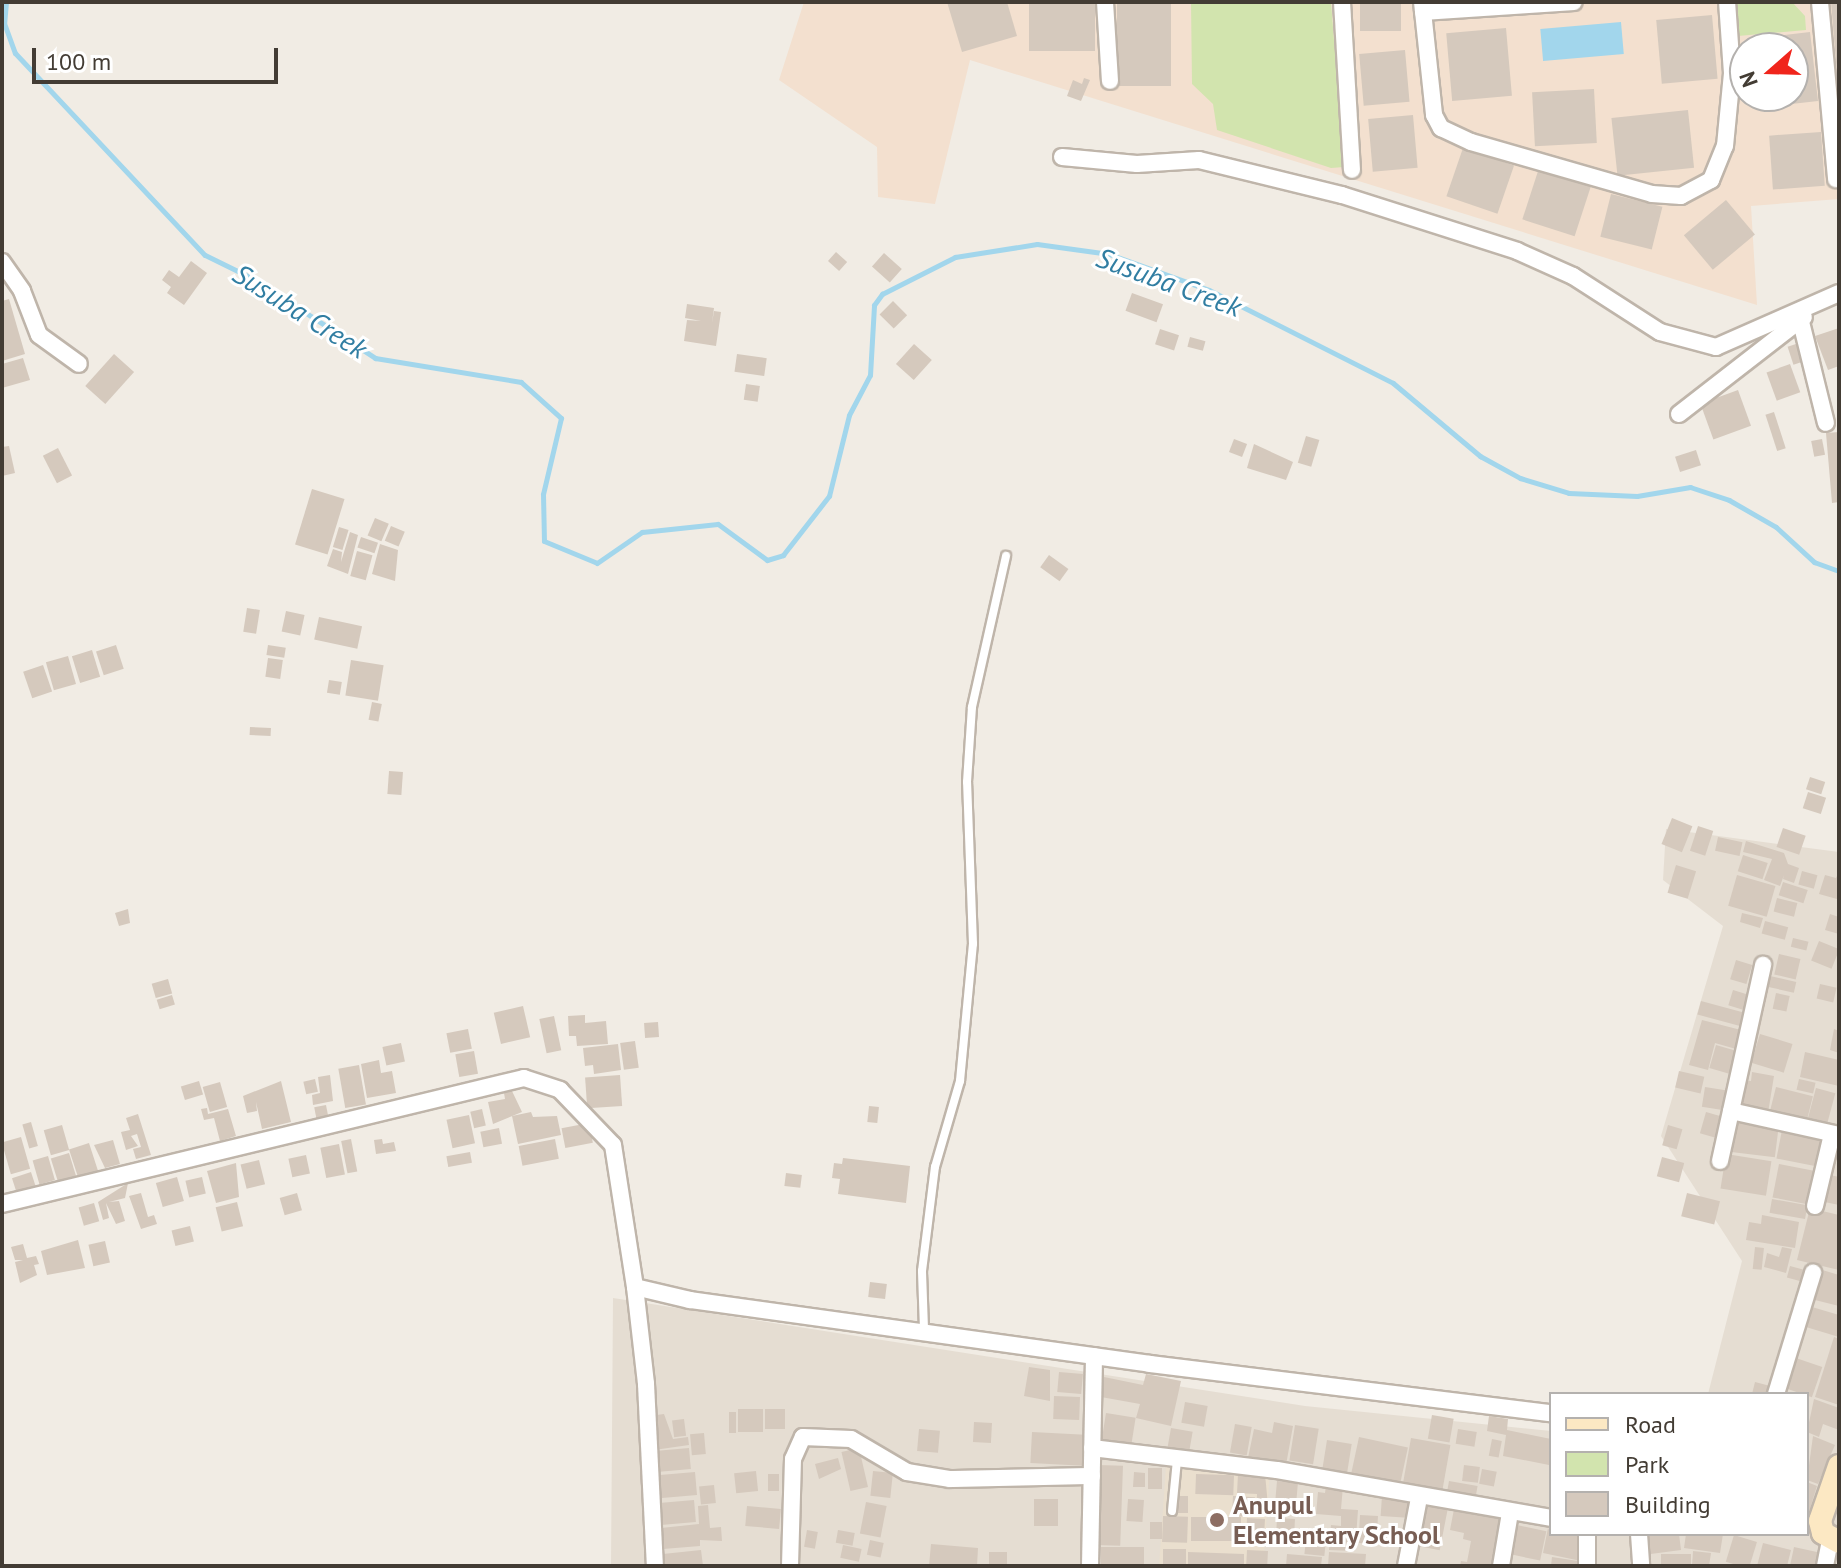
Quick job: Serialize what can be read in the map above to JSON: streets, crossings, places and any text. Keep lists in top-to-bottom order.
{
  "water": ["Susuba Creek"],
  "places": ["Anupul Elementary School"],
  "legend": ["Road", "Park", "Building"],
  "scale_bar": "100 m",
  "north": "left"
}
